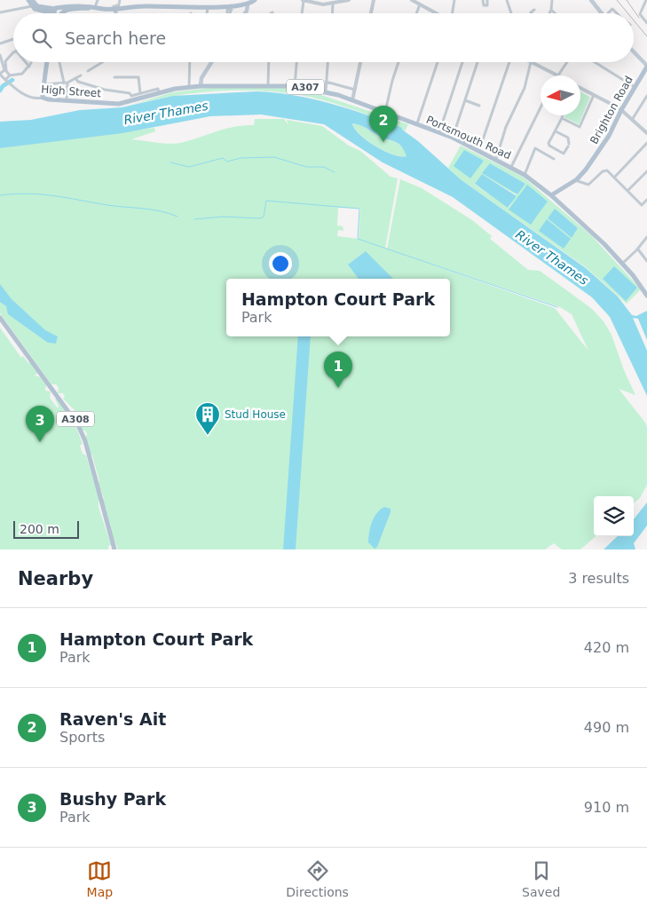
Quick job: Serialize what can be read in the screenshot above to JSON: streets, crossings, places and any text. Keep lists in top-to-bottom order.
{
  "streets": {
    "main road": [
      "A307",
      "High Street",
      "Brighton Road",
      "Portsmouth Road",
      "A308"
    ]
  },
  "crossings": [
    ["High Street", "Portsmouth Road"],
    ["Brighton Road", "Portsmouth Road"]
  ],
  "water": ["River Thames"],
  "places": {
    "building": ["Stud House"]
  },
  "scale_bar": "200 m",
  "north": "left",
  "page": {
    "search": "Search here",
    "pins": ["2", "1", "3"],
    "popup": ["Hampton Court Park", "Park"],
    "scale": "200 m",
    "heading": ["Nearby", "3 results"],
    "list": [
      {
        "mark": "1",
        "name": "Hampton Court Park",
        "note": "Park",
        "value": "420 m"
      },
      {
        "mark": "2",
        "name": "Raven's Ait",
        "note": "Sports",
        "value": "490 m"
      },
      {
        "mark": "3",
        "name": "Bushy Park",
        "note": "Park",
        "value": "910 m"
      }
    ],
    "nav": ["Map", "Directions", "Saved"]
  }
}
